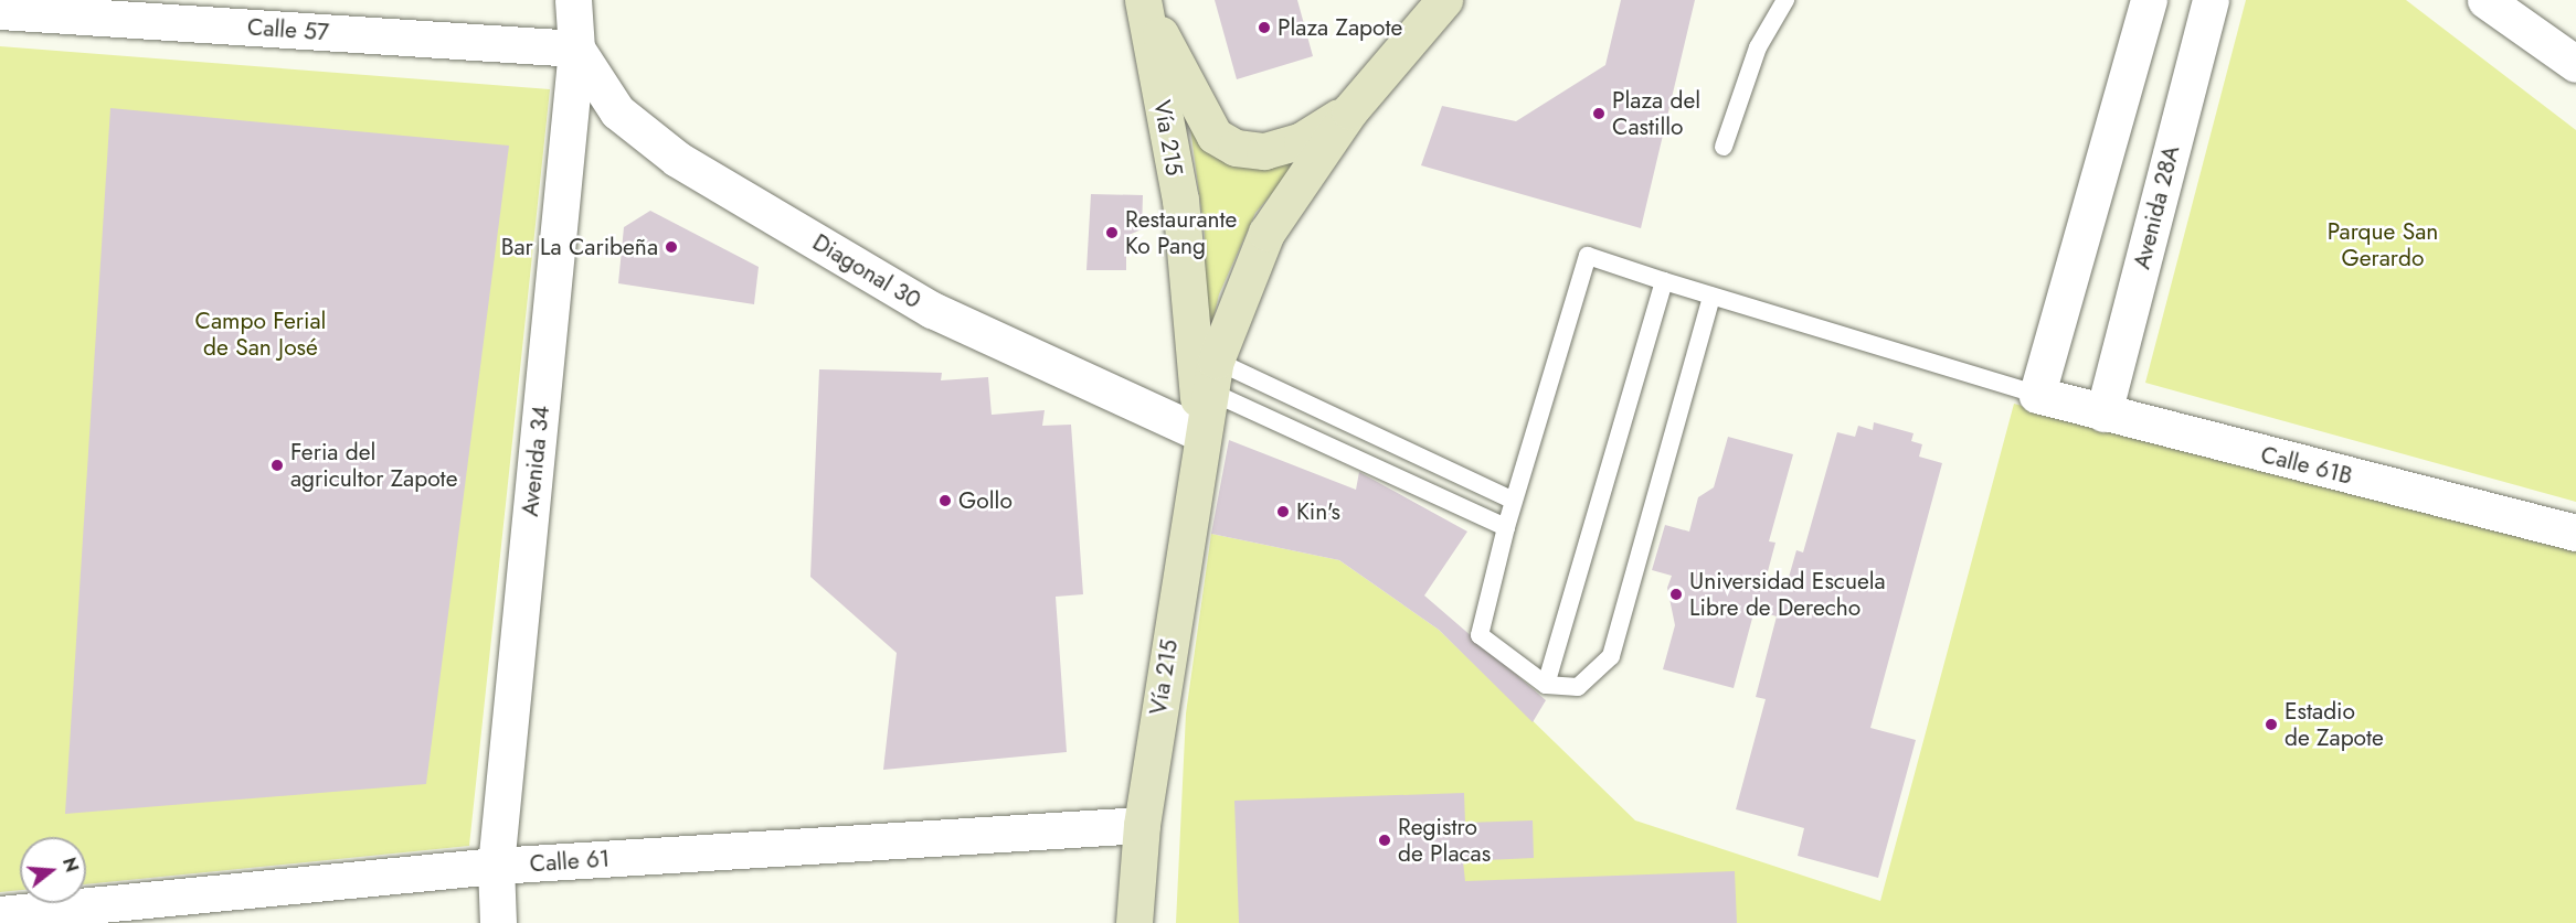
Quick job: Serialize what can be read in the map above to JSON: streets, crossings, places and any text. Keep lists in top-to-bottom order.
{
  "streets": {
    "main road": ["Vía 215"],
    "street": [
      "Calle 57",
      "Avenida 28A",
      "Diagonal 30",
      "Avenida 34",
      "Calle 61B",
      "Calle 61"
    ]
  },
  "crossings": [
    ["Calle 57", "Diagonal 30"],
    ["Calle 57", "Avenida 34"],
    ["Vía 215", "Diagonal 30"],
    ["Vía 215", "Calle 61"],
    ["Avenida 28A", "Calle 61B"],
    ["Diagonal 30", "Avenida 34"],
    ["Avenida 34", "Calle 61"]
  ],
  "parks": ["Parque San Gerardo", "Campo Ferial de San José"],
  "places": [
    "Plaza Zapote",
    "Plaza del Castillo",
    "Restaurante Ko Pang",
    "Bar La Caribeña",
    "Feria del agricultor Zapote",
    "Gollo",
    "Kin's",
    "Universidad Escuela Libre de Derecho",
    "Estadio de Zapote",
    "Registro de Placas"
  ],
  "north": "right"
}
